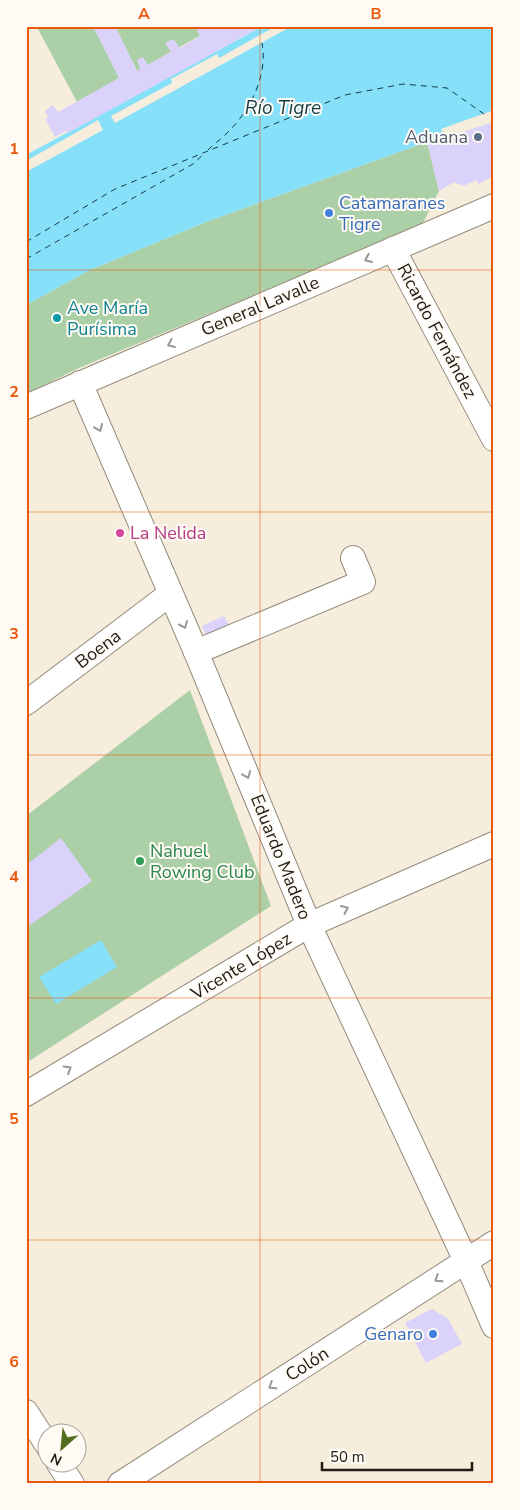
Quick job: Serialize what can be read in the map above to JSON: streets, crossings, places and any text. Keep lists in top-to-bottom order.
{
  "streets": {
    "street": [
      "General Lavalle",
      "Ricardo Fernández",
      "Boena",
      "Eduardo Madero",
      "Vicente López",
      "Colón"
    ]
  },
  "crossings": [
    ["General Lavalle", "Ricardo Fernández"],
    ["General Lavalle", "Eduardo Madero"],
    ["Boena", "Eduardo Madero"],
    ["Eduardo Madero", "Vicente López"],
    ["Eduardo Madero", "Colón"]
  ],
  "one_way": [
    "General Lavalle",
    "Eduardo Madero",
    "Vicente López",
    "Colón"
  ],
  "water": ["Río Tigre"],
  "places": [
    "Aduana",
    "Catamaranes Tigre",
    "Ave María Purísima",
    "La Nelida",
    "Nahuel Rowing Club",
    "Genaro"
  ],
  "scale_bar": "50 m",
  "north": "bottom left",
  "grid": {
    "columns": ["A", "B"],
    "rows": [
      "1",
      "2",
      "3",
      "4",
      "5",
      "6"
    ]
  }
}
